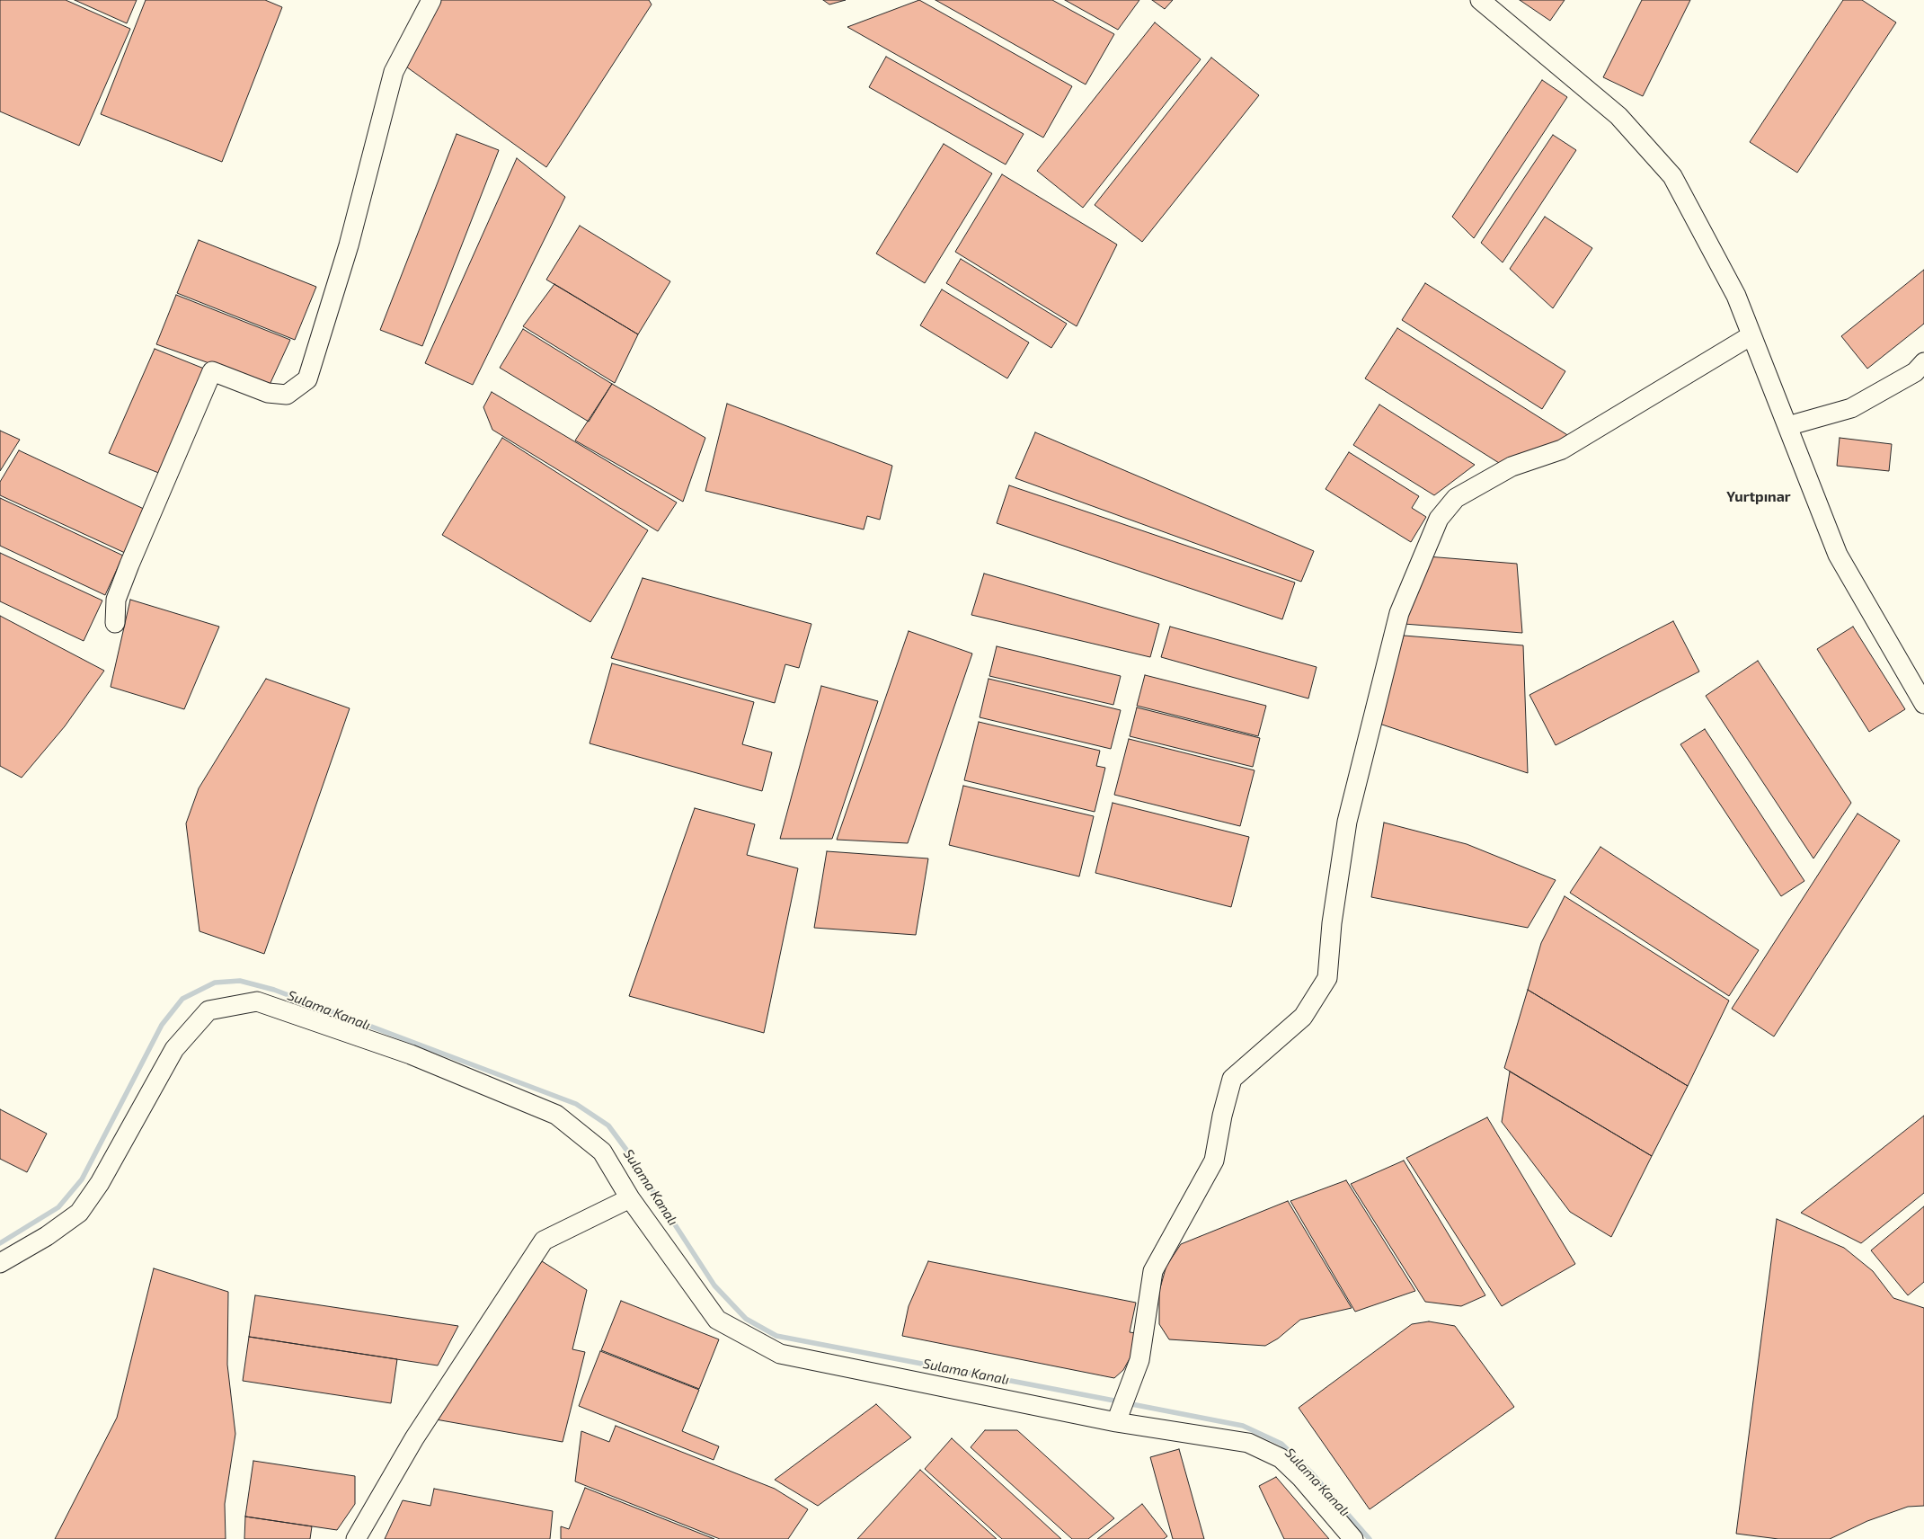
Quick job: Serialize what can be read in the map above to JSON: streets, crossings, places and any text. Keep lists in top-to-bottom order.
{
  "districts": ["Yurtpınar"],
  "water": ["Sulama Kanalı"]
}
